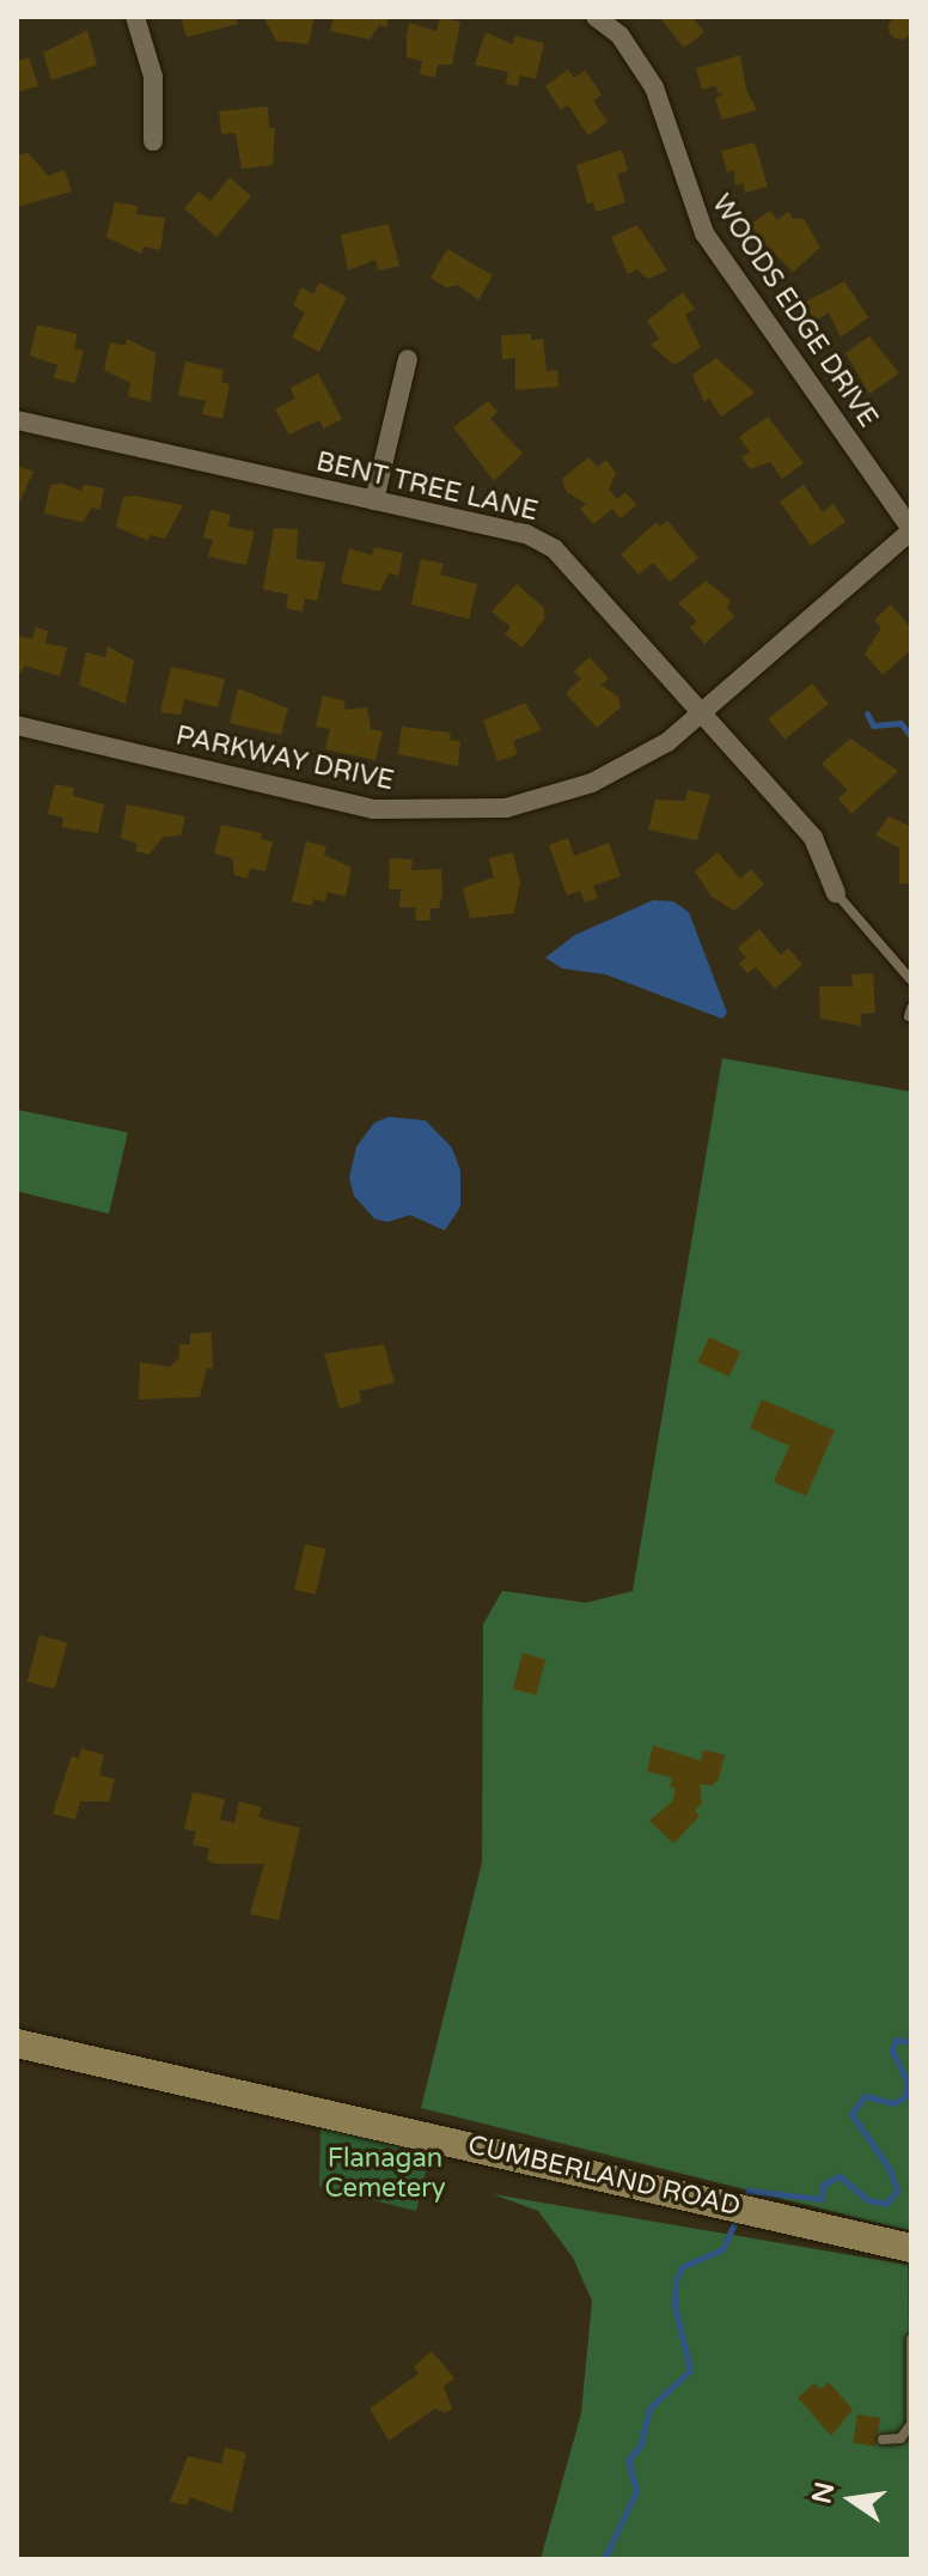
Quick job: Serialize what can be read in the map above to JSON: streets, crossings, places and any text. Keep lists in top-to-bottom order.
{
  "streets": {
    "main road": ["CUMBERLAND ROAD"],
    "street": ["WOODS EDGE DRIVE", "BENT TREE LANE", "PARKWAY DRIVE"]
  },
  "crossings": [
    ["WOODS EDGE DRIVE", "PARKWAY DRIVE"],
    ["BENT TREE LANE", "PARKWAY DRIVE"]
  ],
  "parks": ["Flanagan Cemetery"],
  "north": "left"
}
